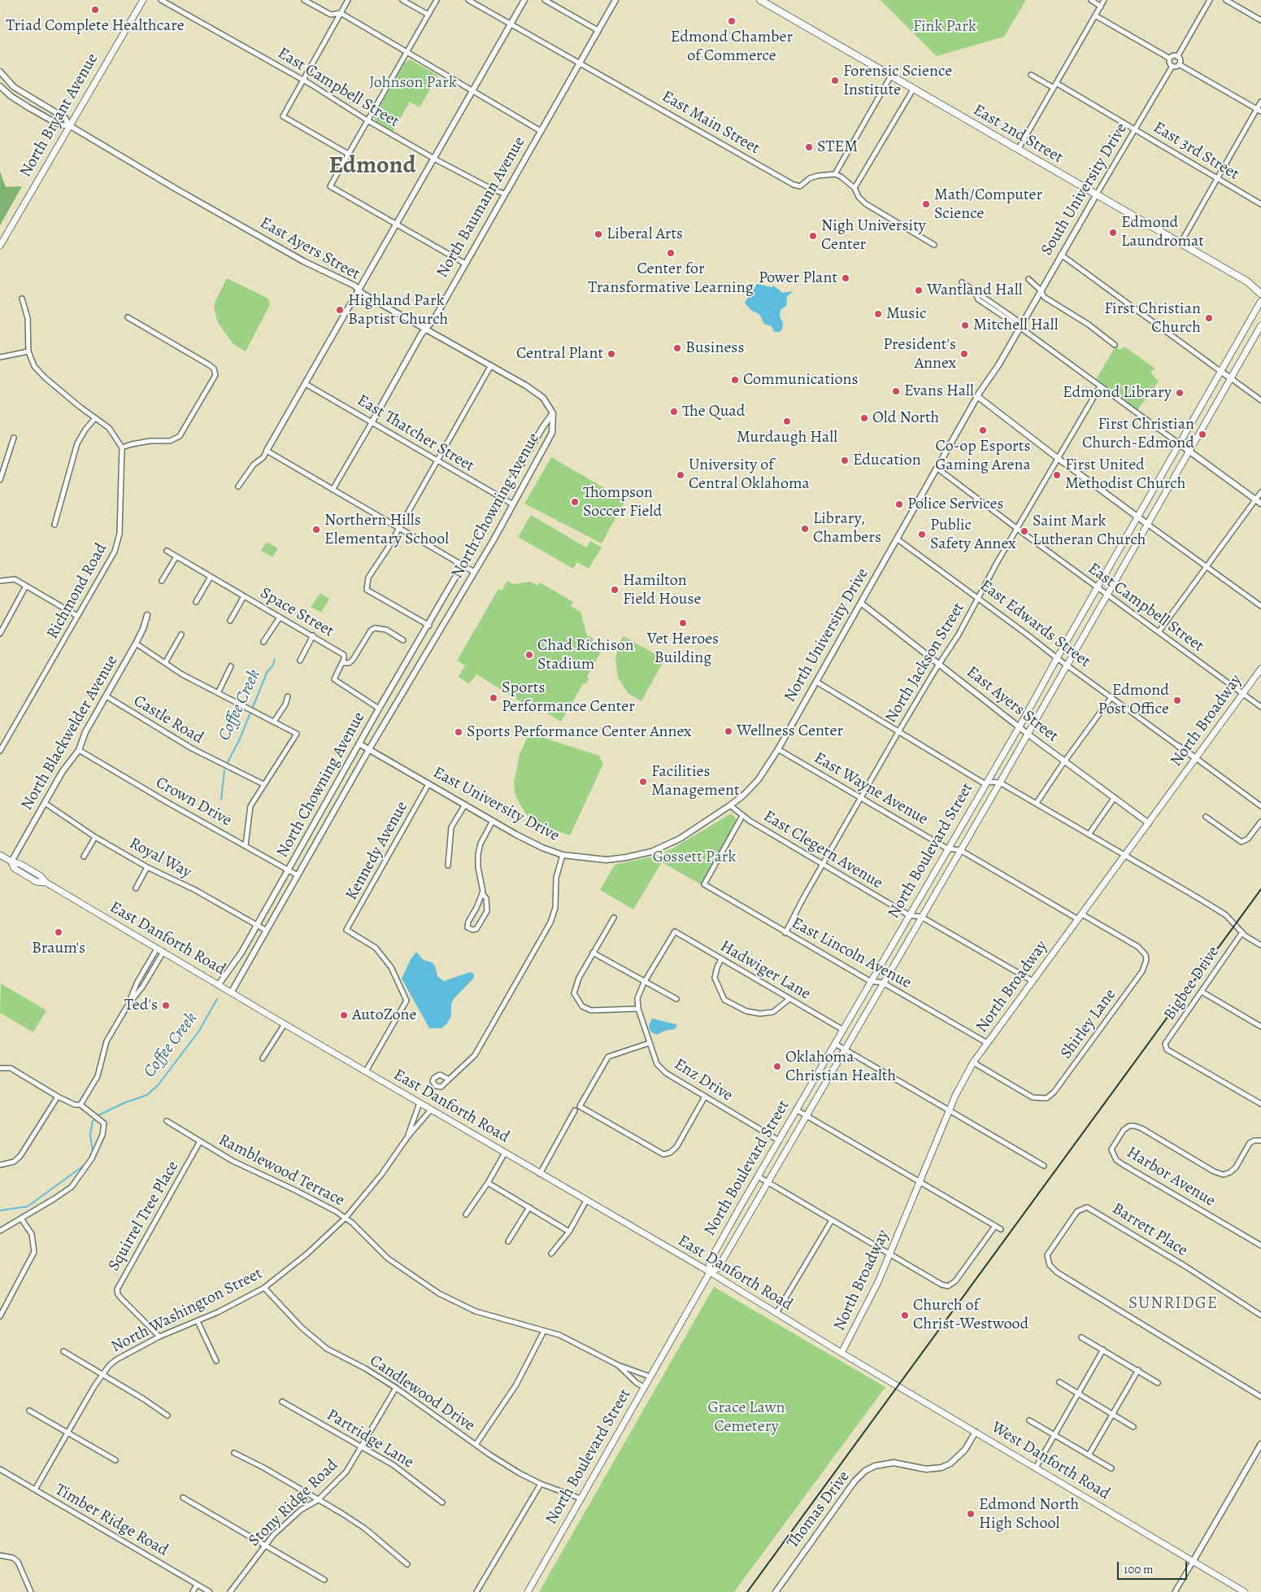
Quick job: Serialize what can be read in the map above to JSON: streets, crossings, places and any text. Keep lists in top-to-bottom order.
{
  "streets": {
    "main road": [
      "North Bryant Avenue",
      "East 2nd Street",
      "North Broadway",
      "North Boulevard Street",
      "East Danforth Road",
      "West Danforth Road"
    ],
    "street": [
      "East Campbell Street",
      "East Main Street",
      "East 3rd Street",
      "South University Drive",
      "North Baumann Avenue",
      "East Ayers Street",
      "East Thatcher Street",
      "North Chowning Avenue",
      "Richmond Road",
      "Space Street",
      "East Edwards Street",
      "North University Drive",
      "North Jackson Street",
      "Castle Road",
      "North Blackwelder Avenue",
      "East Wayne Avenue",
      "Crown Drive",
      "East University Drive",
      "East Clegern Avenue",
      "Kennedy Avenue",
      "Royal Way",
      "East Lincoln Avenue",
      "Hadwiger Lane",
      "Bigbee Drive",
      "Shirley Lane",
      "Enz Drive",
      "Ramblewood Terrace",
      "Harbor Avenue",
      "Squirrel Tree Place",
      "Barrett Place",
      "North Washington Street",
      "Candlewood Drive",
      "Partridge Lane",
      "Stony Ridge Road",
      "Thomas Drive",
      "Timber Ridge Road"
    ]
  },
  "crossings": [
    ["East Campbell Street", "North Baumann Avenue"],
    ["East Campbell Street", "North University Drive"],
    ["East Campbell Street", "North Jackson Street"],
    ["East Campbell Street", "North Broadway"],
    ["East Campbell Street", "North Boulevard Street"],
    ["North Bryant Avenue", "East Ayers Street"],
    ["East Main Street", "North Baumann Avenue"],
    ["East 2nd Street", "South University Drive"],
    ["East 3rd Street", "South University Drive"],
    ["South University Drive", "North University Drive"],
    ["North Baumann Avenue", "East Ayers Street"],
    ["North Baumann Avenue", "East Thatcher Street"],
    ["East Ayers Street", "North Chowning Avenue"],
    ["East Ayers Street", "North University Drive"],
    ["East Ayers Street", "North Jackson Street"],
    ["East Ayers Street", "North Broadway"],
    ["East Ayers Street", "North Boulevard Street"],
    ["East Thatcher Street", "North Chowning Avenue"],
    ["North Chowning Avenue", "Crown Drive"],
    ["North Chowning Avenue", "East University Drive"],
    ["North Chowning Avenue", "Royal Way"],
    ["North Chowning Avenue", "East Danforth Road"],
    ["East Edwards Street", "North University Drive"],
    ["East Edwards Street", "North Jackson Street"],
    ["East Edwards Street", "North Broadway"],
    ["East Edwards Street", "North Boulevard Street"],
    ["North University Drive", "East Wayne Avenue"],
    ["North University Drive", "East University Drive"],
    ["North University Drive", "East Clegern Avenue"],
    ["North Jackson Street", "East Wayne Avenue"],
    ["North Jackson Street", "East Clegern Avenue"],
    ["North Jackson Street", "East Lincoln Avenue"],
    ["Castle Road", "North Blackwelder Avenue"],
    ["North Broadway", "East Wayne Avenue"],
    ["North Broadway", "East Clegern Avenue"],
    ["North Broadway", "East Danforth Road"],
    ["North Broadway", "East Lincoln Avenue"],
    ["North Broadway", "Shirley Lane"],
    ["North Broadway", "West Danforth Road"],
    ["North Blackwelder Avenue", "Crown Drive"],
    ["North Blackwelder Avenue", "Royal Way"],
    ["North Blackwelder Avenue", "East Danforth Road"],
    ["East Wayne Avenue", "North Boulevard Street"],
    ["East Wayne Avenue", "Shirley Lane"],
    ["East University Drive", "Kennedy Avenue"],
    ["East Clegern Avenue", "North Boulevard Street"],
    ["East Clegern Avenue", "East Lincoln Avenue"],
    ["Kennedy Avenue", "East Danforth Road"],
    ["North Boulevard Street", "East Danforth Road"],
    ["North Boulevard Street", "East Lincoln Avenue"],
    ["North Boulevard Street", "Hadwiger Lane"],
    ["North Boulevard Street", "Enz Drive"],
    ["North Boulevard Street", "Ramblewood Terrace"],
    ["North Boulevard Street", "Candlewood Drive"],
    ["East Danforth Road", "North Washington Street"],
    ["East Danforth Road", "West Danforth Road"],
    ["Hadwiger Lane", "Enz Drive"],
    ["Ramblewood Terrace", "Squirrel Tree Place"],
    ["Ramblewood Terrace", "North Washington Street"],
    ["Squirrel Tree Place", "North Washington Street"],
    ["North Washington Street", "Candlewood Drive"],
    ["North Washington Street", "Timber Ridge Road"],
    ["Candlewood Drive", "Stony Ridge Road"],
    ["Partridge Lane", "Stony Ridge Road"],
    ["West Danforth Road", "Thomas Drive"]
  ],
  "districts": ["Edmond", "SUNRIDGE"],
  "water": ["Coffee Creek"],
  "parks": [
    "Fink Park",
    "Johnson Park",
    "Gossett Park",
    "Grace Lawn Cemetery"
  ],
  "places": [
    "Triad Complete Healthcare",
    "Edmond Chamber of Commerce",
    "Forensic Science Institute",
    "STEM",
    "Math/Computer Science",
    "Edmond Laundromat",
    "Liberal Arts",
    "Nigh University Center",
    "Center for Transformative Learning",
    "Power Plant",
    "Wantland Hall",
    "Highland Park Baptist Church",
    "Music",
    "First Christian Church",
    "Mitchell Hall",
    "Business",
    "Central Plant",
    "President's Annex",
    "Communications",
    "Evans Hall",
    "Edmond Library",
    "The Quad",
    "Old North",
    "Murdaugh Hall",
    "Co-op Esports Gaming Arena",
    "First Christian Church-Edmond",
    "Education",
    "University of Central Oklahoma",
    "First United Methodist Church",
    "Thompson Soccer Field",
    "Police Services",
    "Library, Chambers",
    "Northern Hills Elementary School",
    "Saint Mark Lutheran Church",
    "Public Safety Annex",
    "Hamilton Field House",
    "Vet Heroes Building",
    "Chad Richison Stadium",
    "Sports Performance Center",
    "Edmond Post Office",
    "Wellness Center",
    "Sports Performance Center Annex",
    "Facilities Management",
    "Braum's",
    "Ted's",
    "AutoZone",
    "Oklahoma Christian Health",
    "Church of Christ-Westwood",
    "Edmond North High School"
  ],
  "scale_bar": "100 m"
}
